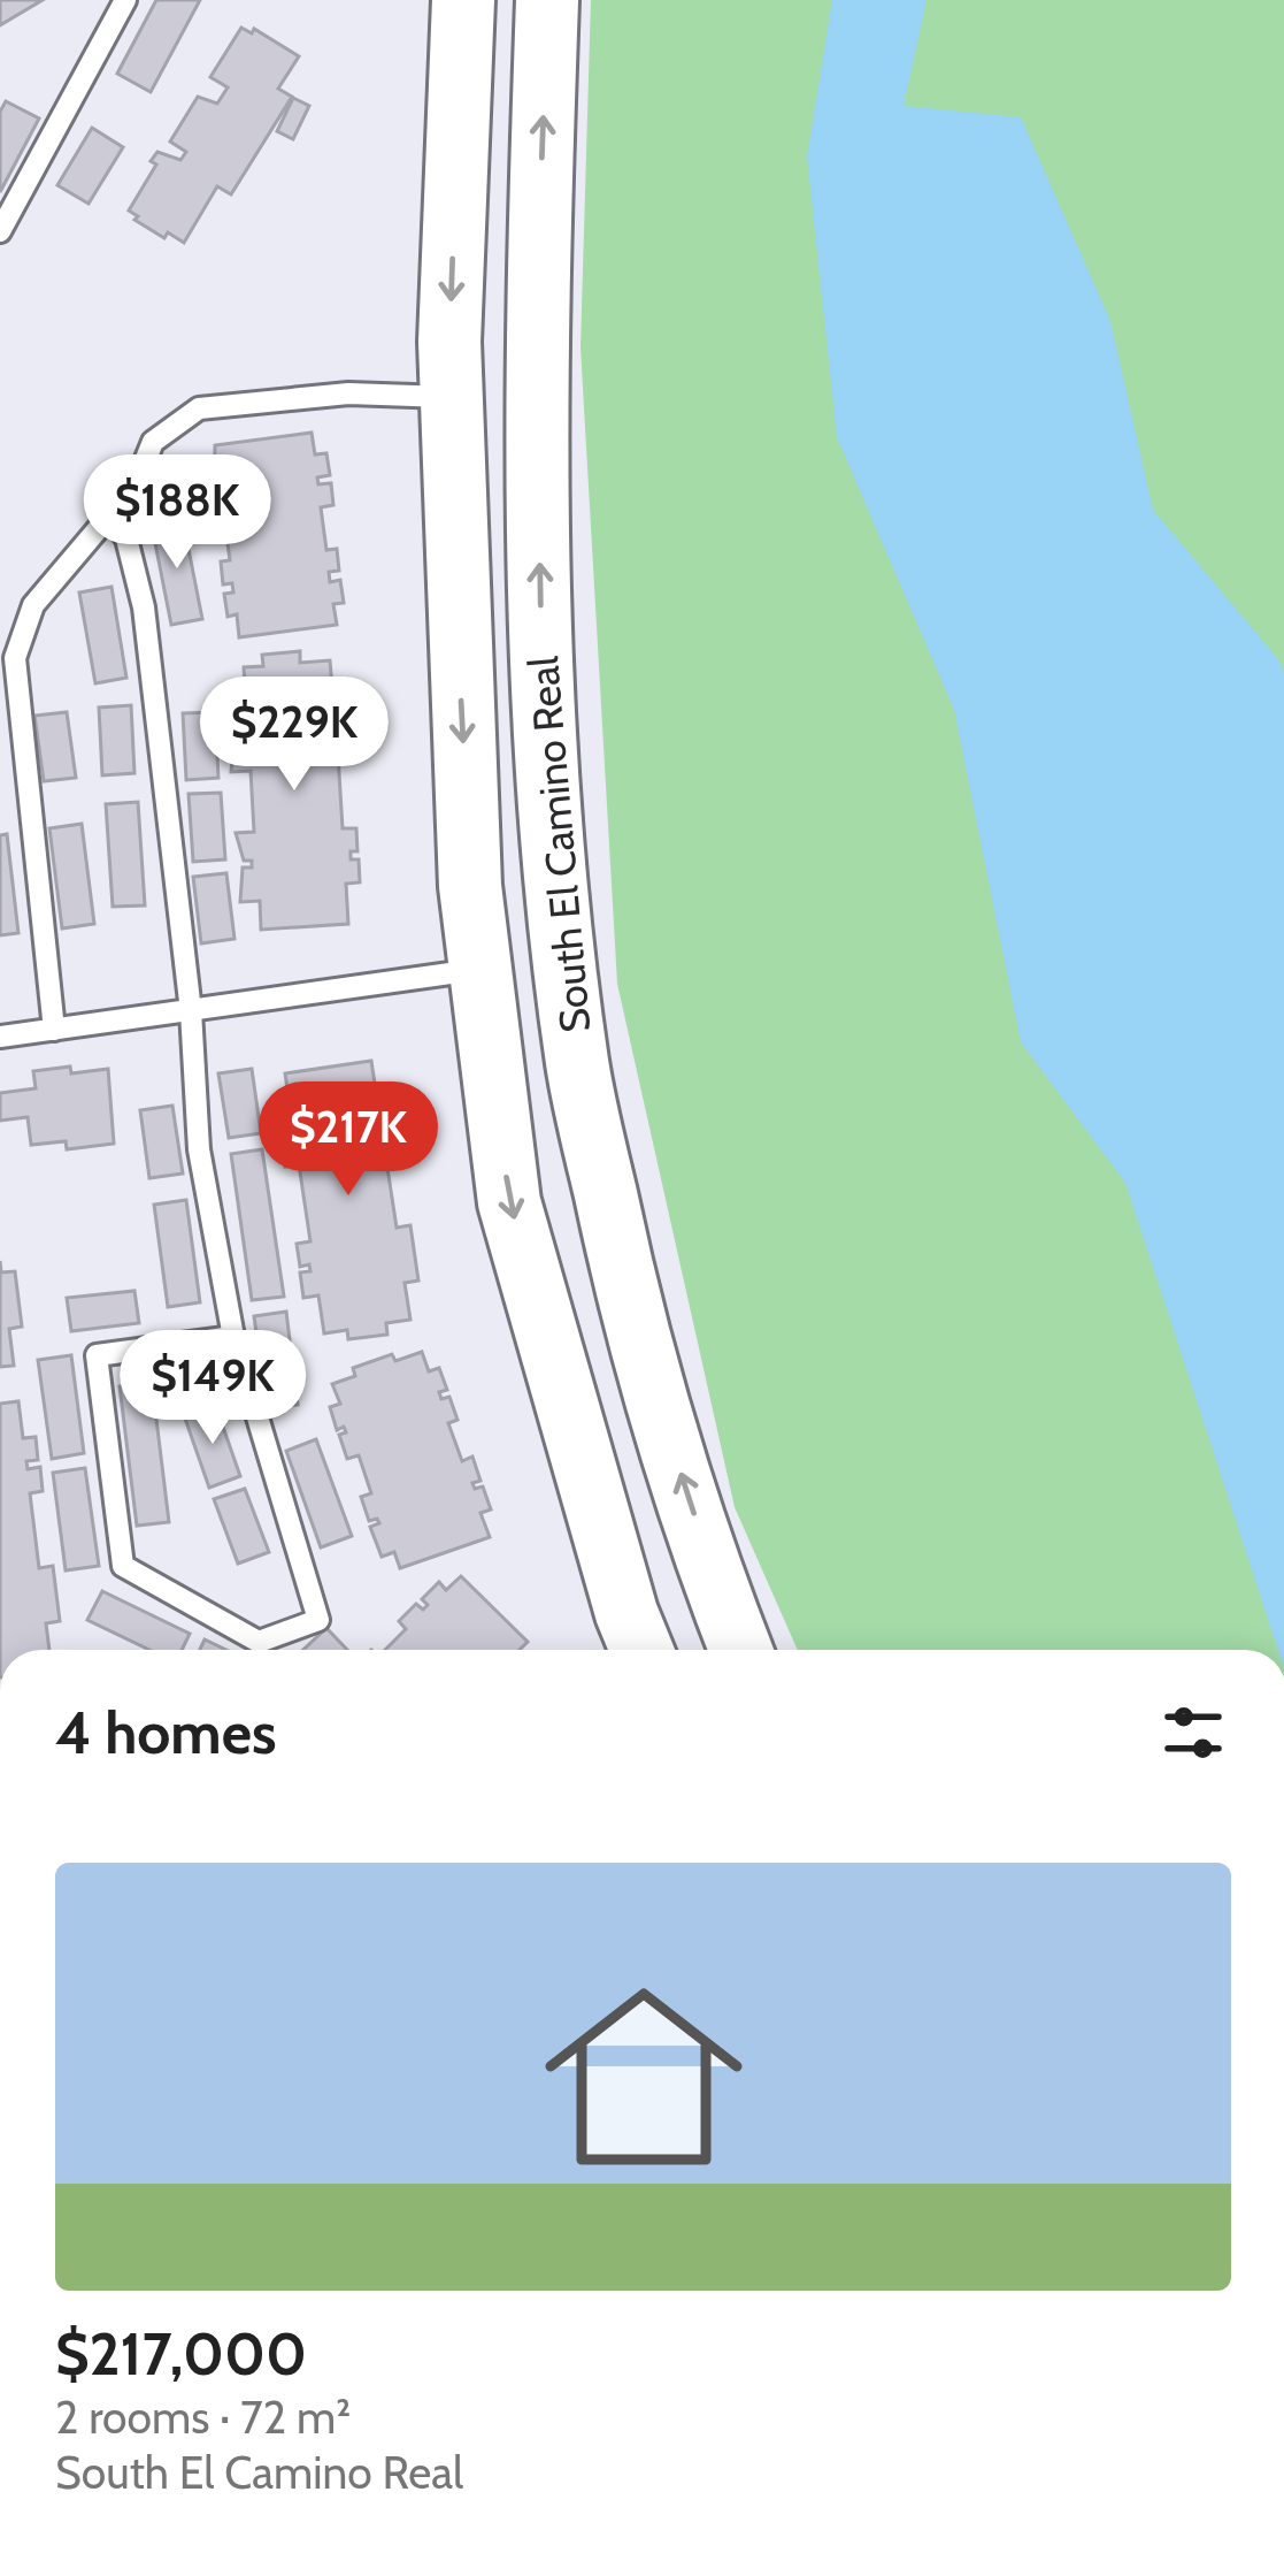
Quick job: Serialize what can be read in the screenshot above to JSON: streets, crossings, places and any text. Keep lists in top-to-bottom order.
{
  "streets": {
    "main road": ["South El Camino Real"]
  },
  "page": {
    "price": [
      "$188K",
      "$229K",
      "$217K",
      "$149K"
    ],
    "heading": "4 homes",
    "list": [
      {
        "name": "$217,000",
        "note": "2 rooms · 72 m² · South El Camino Real"
      }
    ]
  }
}
